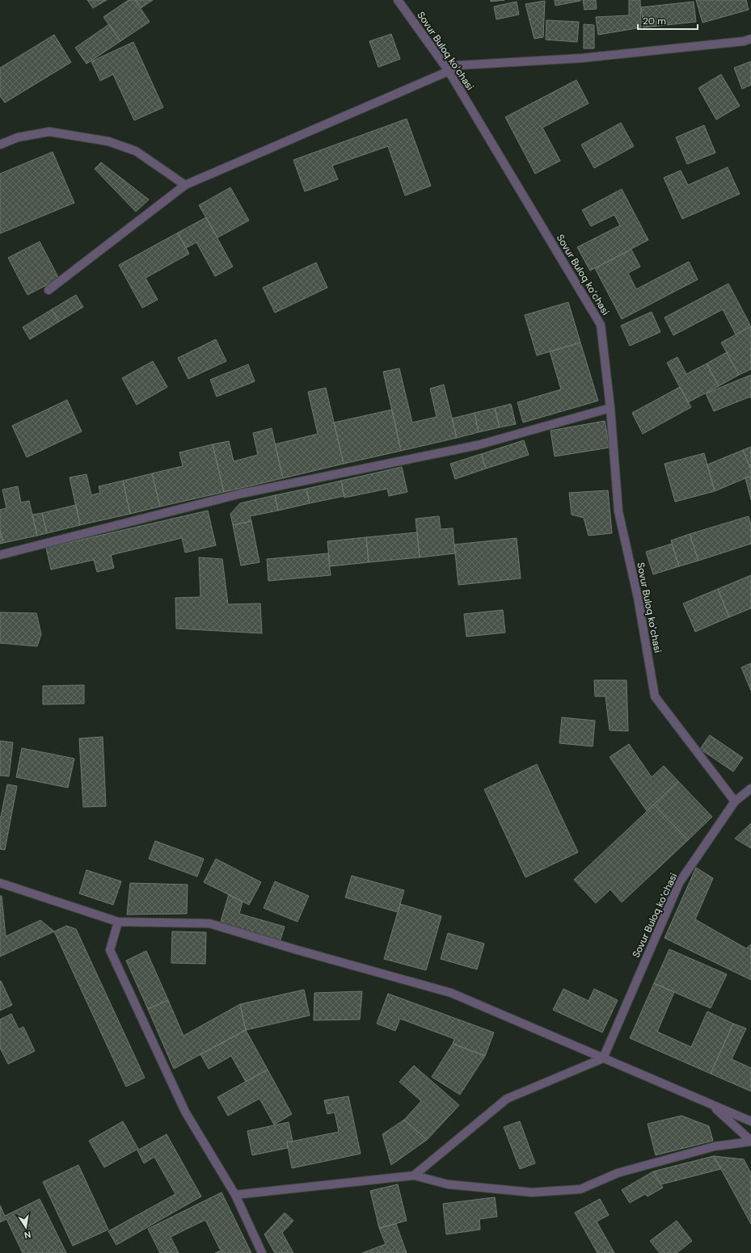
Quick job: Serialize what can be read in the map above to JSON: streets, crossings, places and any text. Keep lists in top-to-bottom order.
{
  "streets": {
    "street": ["Sovur Buloq koʻchasi"]
  },
  "scale_bar": "20 m",
  "north": "bottom"
}
